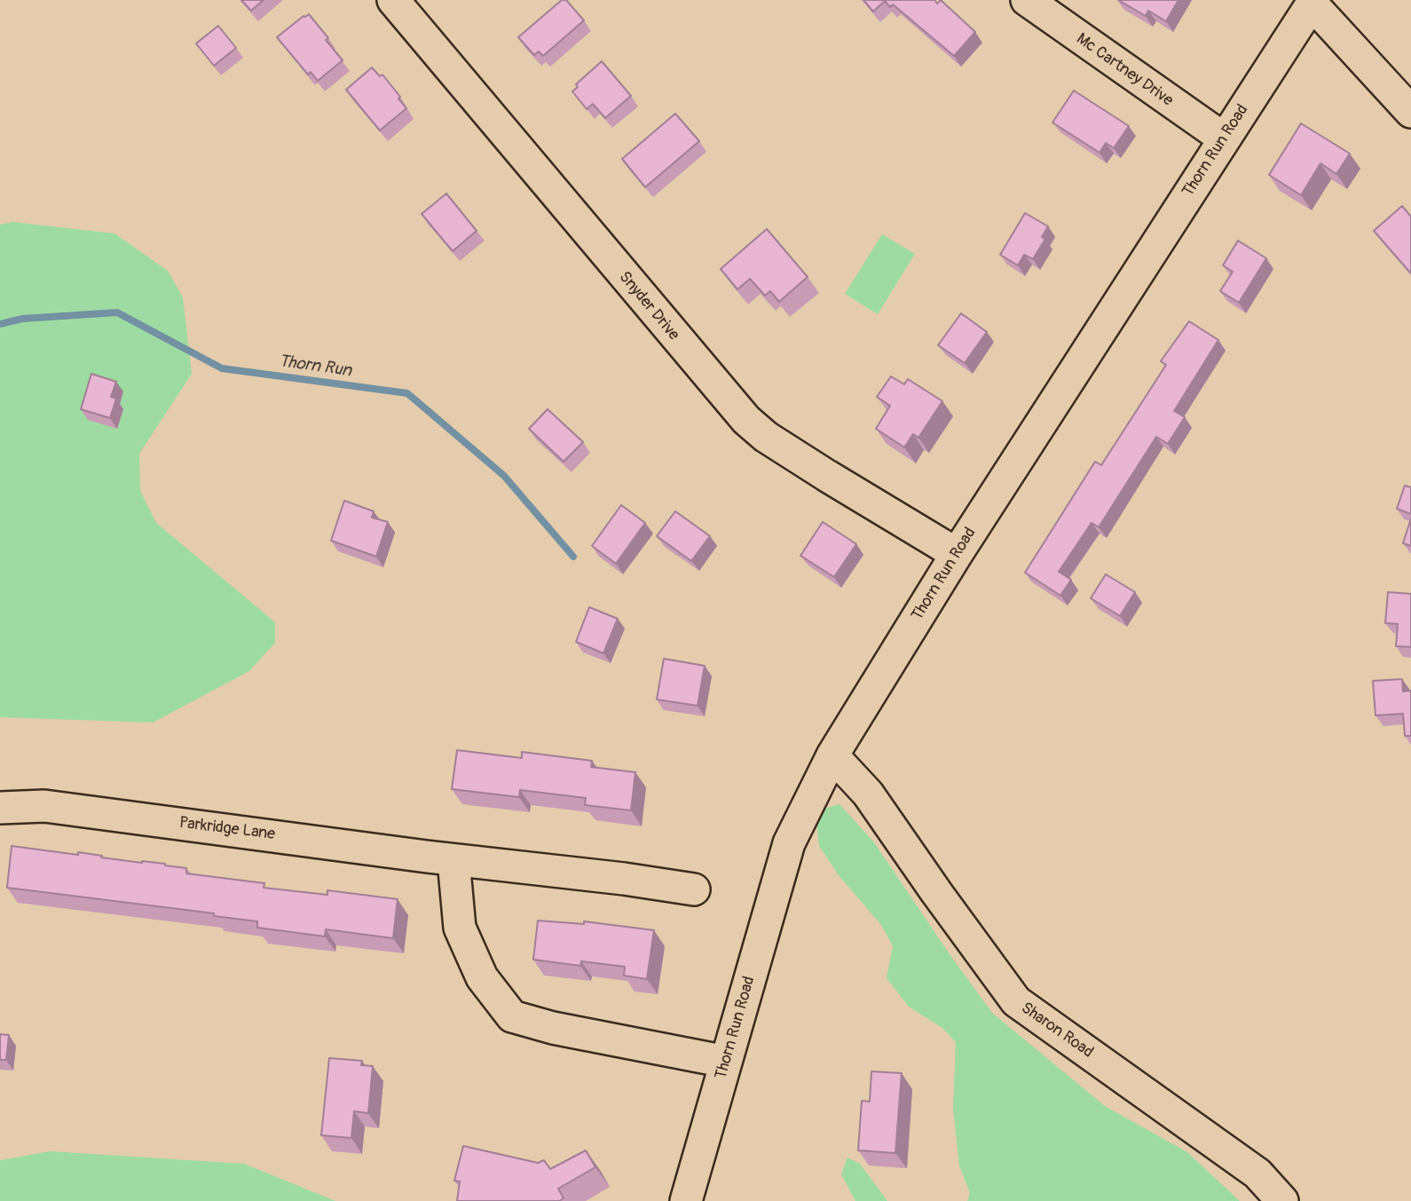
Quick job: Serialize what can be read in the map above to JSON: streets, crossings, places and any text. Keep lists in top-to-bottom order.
{
  "streets": {
    "street": [
      "Mc Cartney Drive",
      "Thorn Run Road",
      "Snyder Drive",
      "Parkridge Lane",
      "Sharon Road"
    ]
  },
  "crossings": [
    ["Mc Cartney Drive", "Thorn Run Road"],
    ["Thorn Run Road", "Snyder Drive"],
    ["Thorn Run Road", "Sharon Road"]
  ],
  "water": ["Thorn Run"]
}
